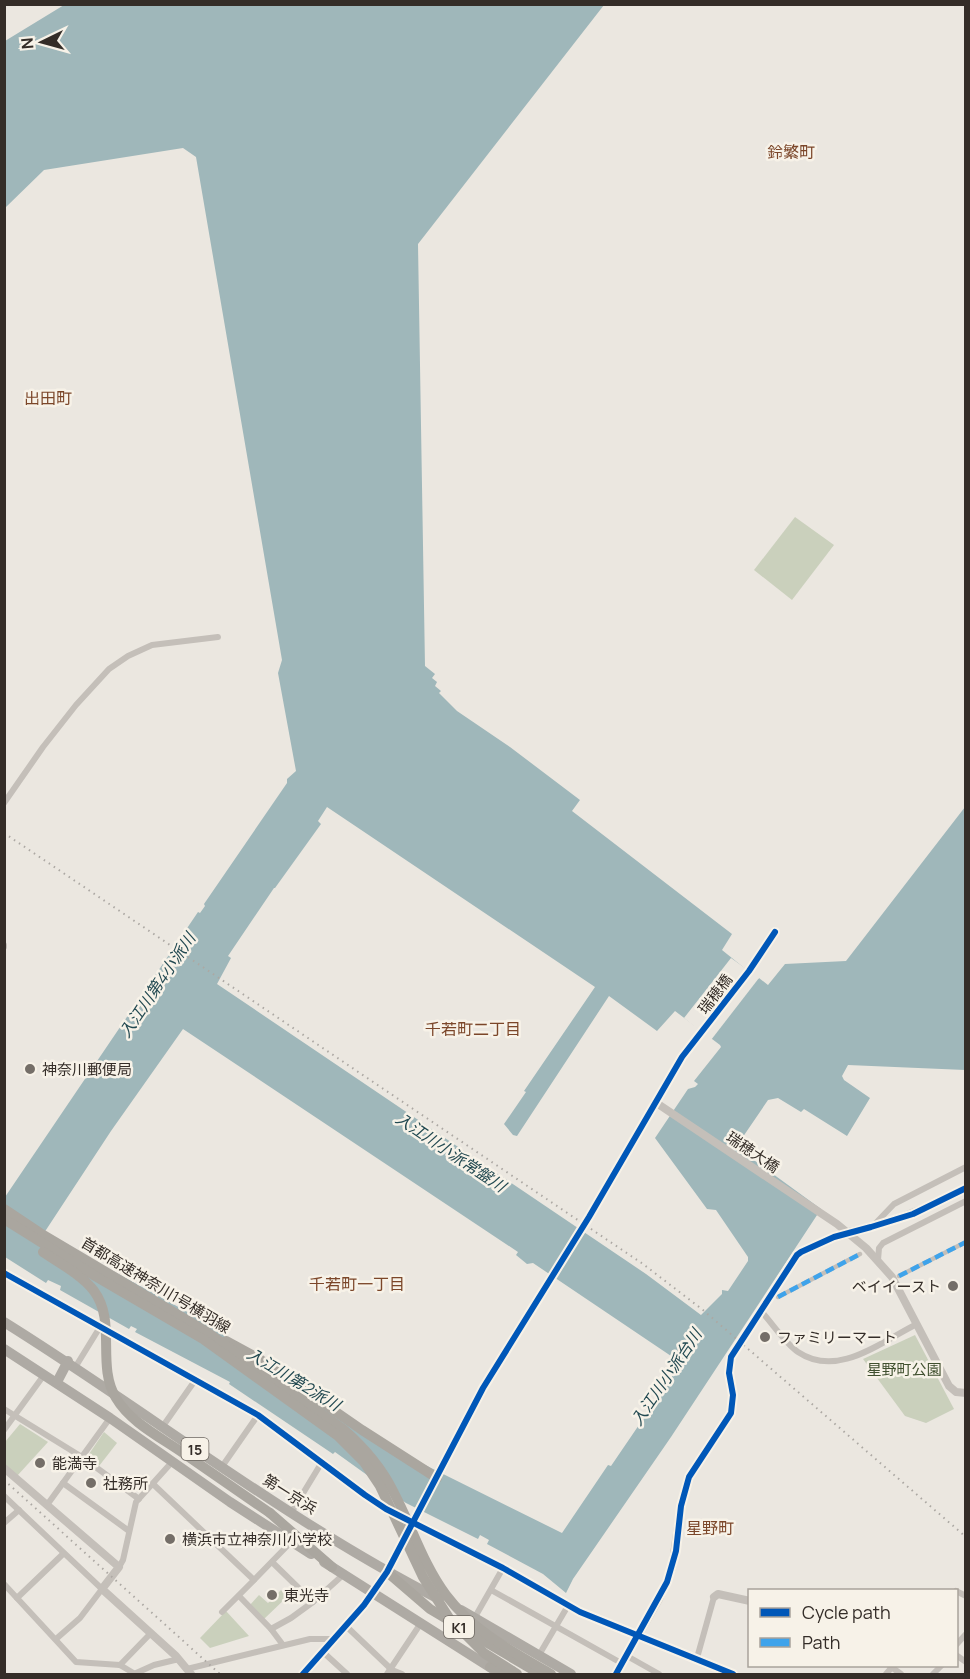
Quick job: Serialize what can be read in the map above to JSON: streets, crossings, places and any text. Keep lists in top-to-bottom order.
{
  "streets": {
    "highway": [
      "首都高速神奈川1号横羽線",
      "15",
      "第一京浜",
      "K1"
    ],
    "street": ["瑞穂橋", "瑞穂大橋"]
  },
  "crossings": [
    ["瑞穂橋", "瑞穂大橋"],
    ["瑞穂橋", "15"],
    ["瑞穂橋", "第一京浜"],
    ["瑞穂橋", "K1"],
    ["15", "K1"],
    ["第一京浜", "K1"]
  ],
  "districts": [
    "鈴繁町",
    "出田町",
    "千若町二丁目",
    "千若町一丁目",
    "星野町"
  ],
  "water": [
    "入江川第4小派川",
    "入江川小派常盤川",
    "入江川小派台川",
    "入江川第2派川"
  ],
  "parks": ["星野町公園"],
  "places": [
    "神奈川郵便局",
    "ベイイースト",
    "ファミリーマート",
    "能満寺",
    "社務所",
    "横浜市立神奈川小学校",
    "東光寺"
  ],
  "legend": ["Cycle path", "Path"],
  "north": "left"
}
